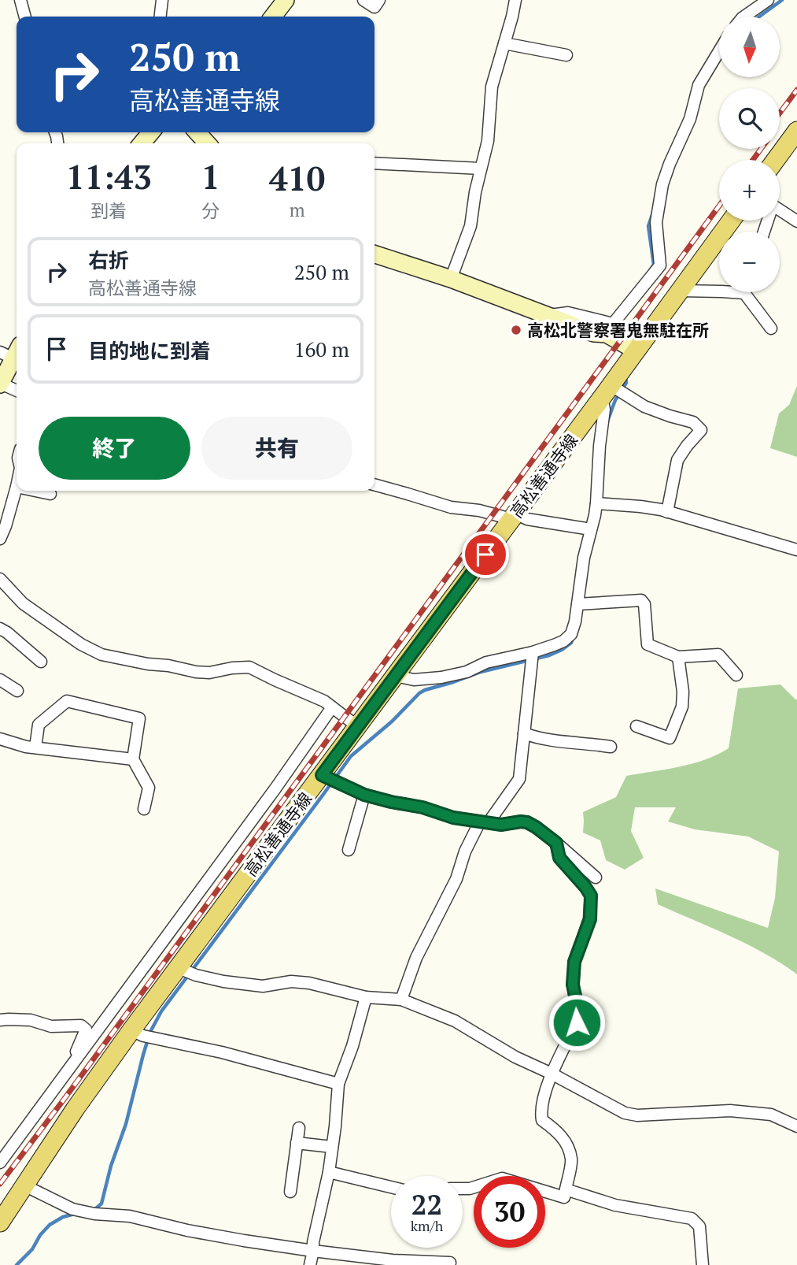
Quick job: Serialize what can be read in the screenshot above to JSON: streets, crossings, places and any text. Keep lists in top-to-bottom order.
{
  "streets": {
    "main road": ["高松善通寺線"]
  },
  "places": ["高松北警察署鬼無駐在所"],
  "north": "bottom",
  "page": {
    "map_buttons": ["+", "−"],
    "turn": ["250 m", "高松善通寺線"],
    "eta": [
      "11:43",
      "到着",
      "1",
      "分",
      "410",
      "m"
    ],
    "list": [
      {
        "name": "右折",
        "note": "高松善通寺線",
        "value": "250 m"
      },
      {
        "name": "目的地に到着",
        "value": "160 m"
      }
    ],
    "buttons": ["終了", "共有"],
    "speed": "22 km/h",
    "limit": "30"
  }
}
